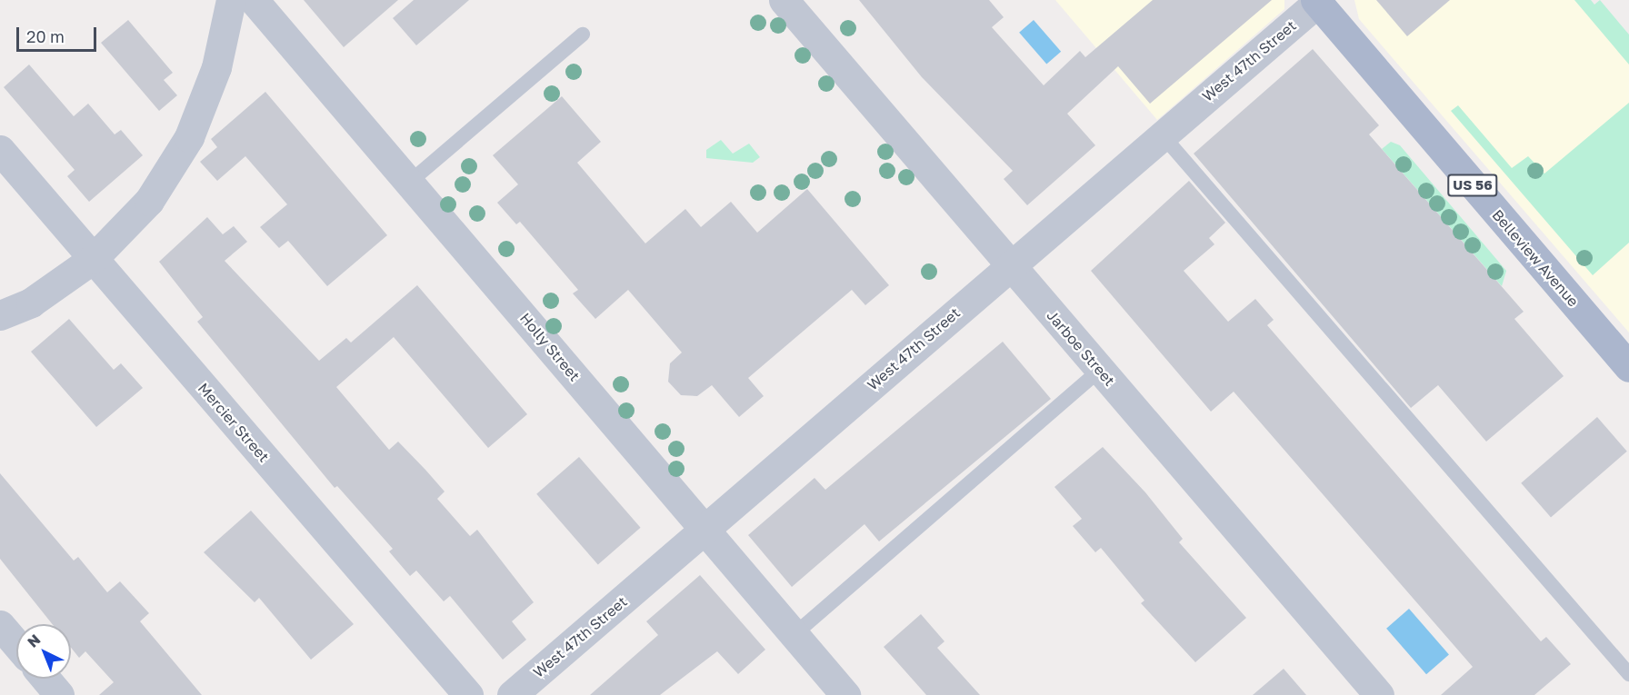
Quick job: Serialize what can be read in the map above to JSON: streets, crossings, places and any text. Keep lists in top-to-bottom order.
{
  "streets": {
    "main road": ["US 56", "Belleview Avenue"],
    "street": [
      "West 47th Street",
      "Holly Street",
      "Jarboe Street",
      "Mercier Street"
    ]
  },
  "crossings": [
    ["West 47th Street", "Belleview Avenue"],
    ["West 47th Street", "Holly Street"],
    ["West 47th Street", "Jarboe Street"]
  ],
  "scale_bar": "20 m",
  "north": "top left"
}
